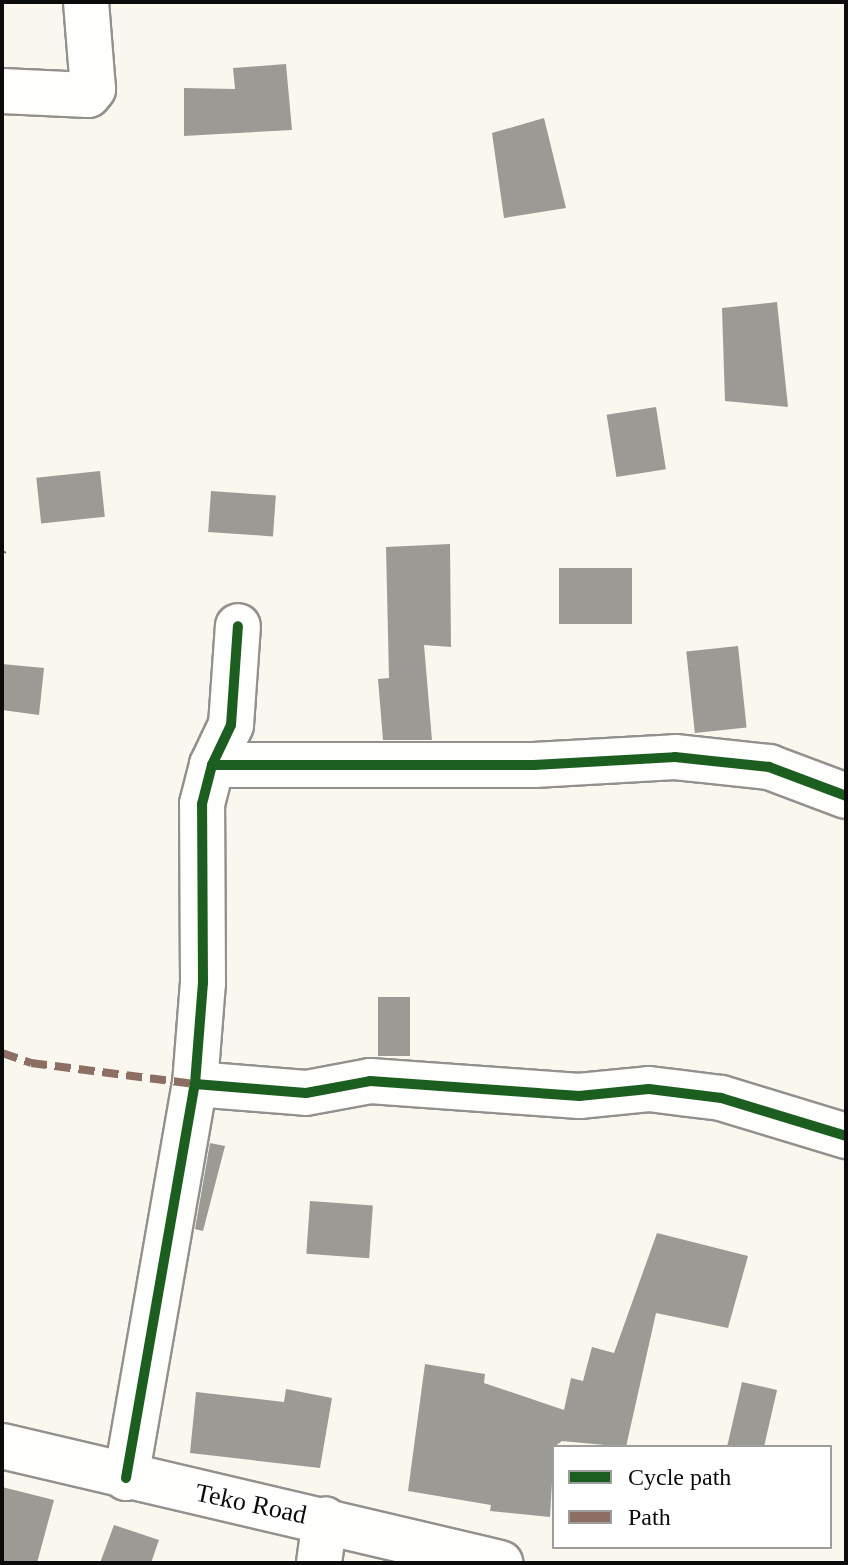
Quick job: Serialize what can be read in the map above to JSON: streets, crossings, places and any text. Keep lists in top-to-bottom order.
{
  "streets": {
    "street": ["Teko Road"]
  },
  "legend": ["Cycle path", "Path"]
}
